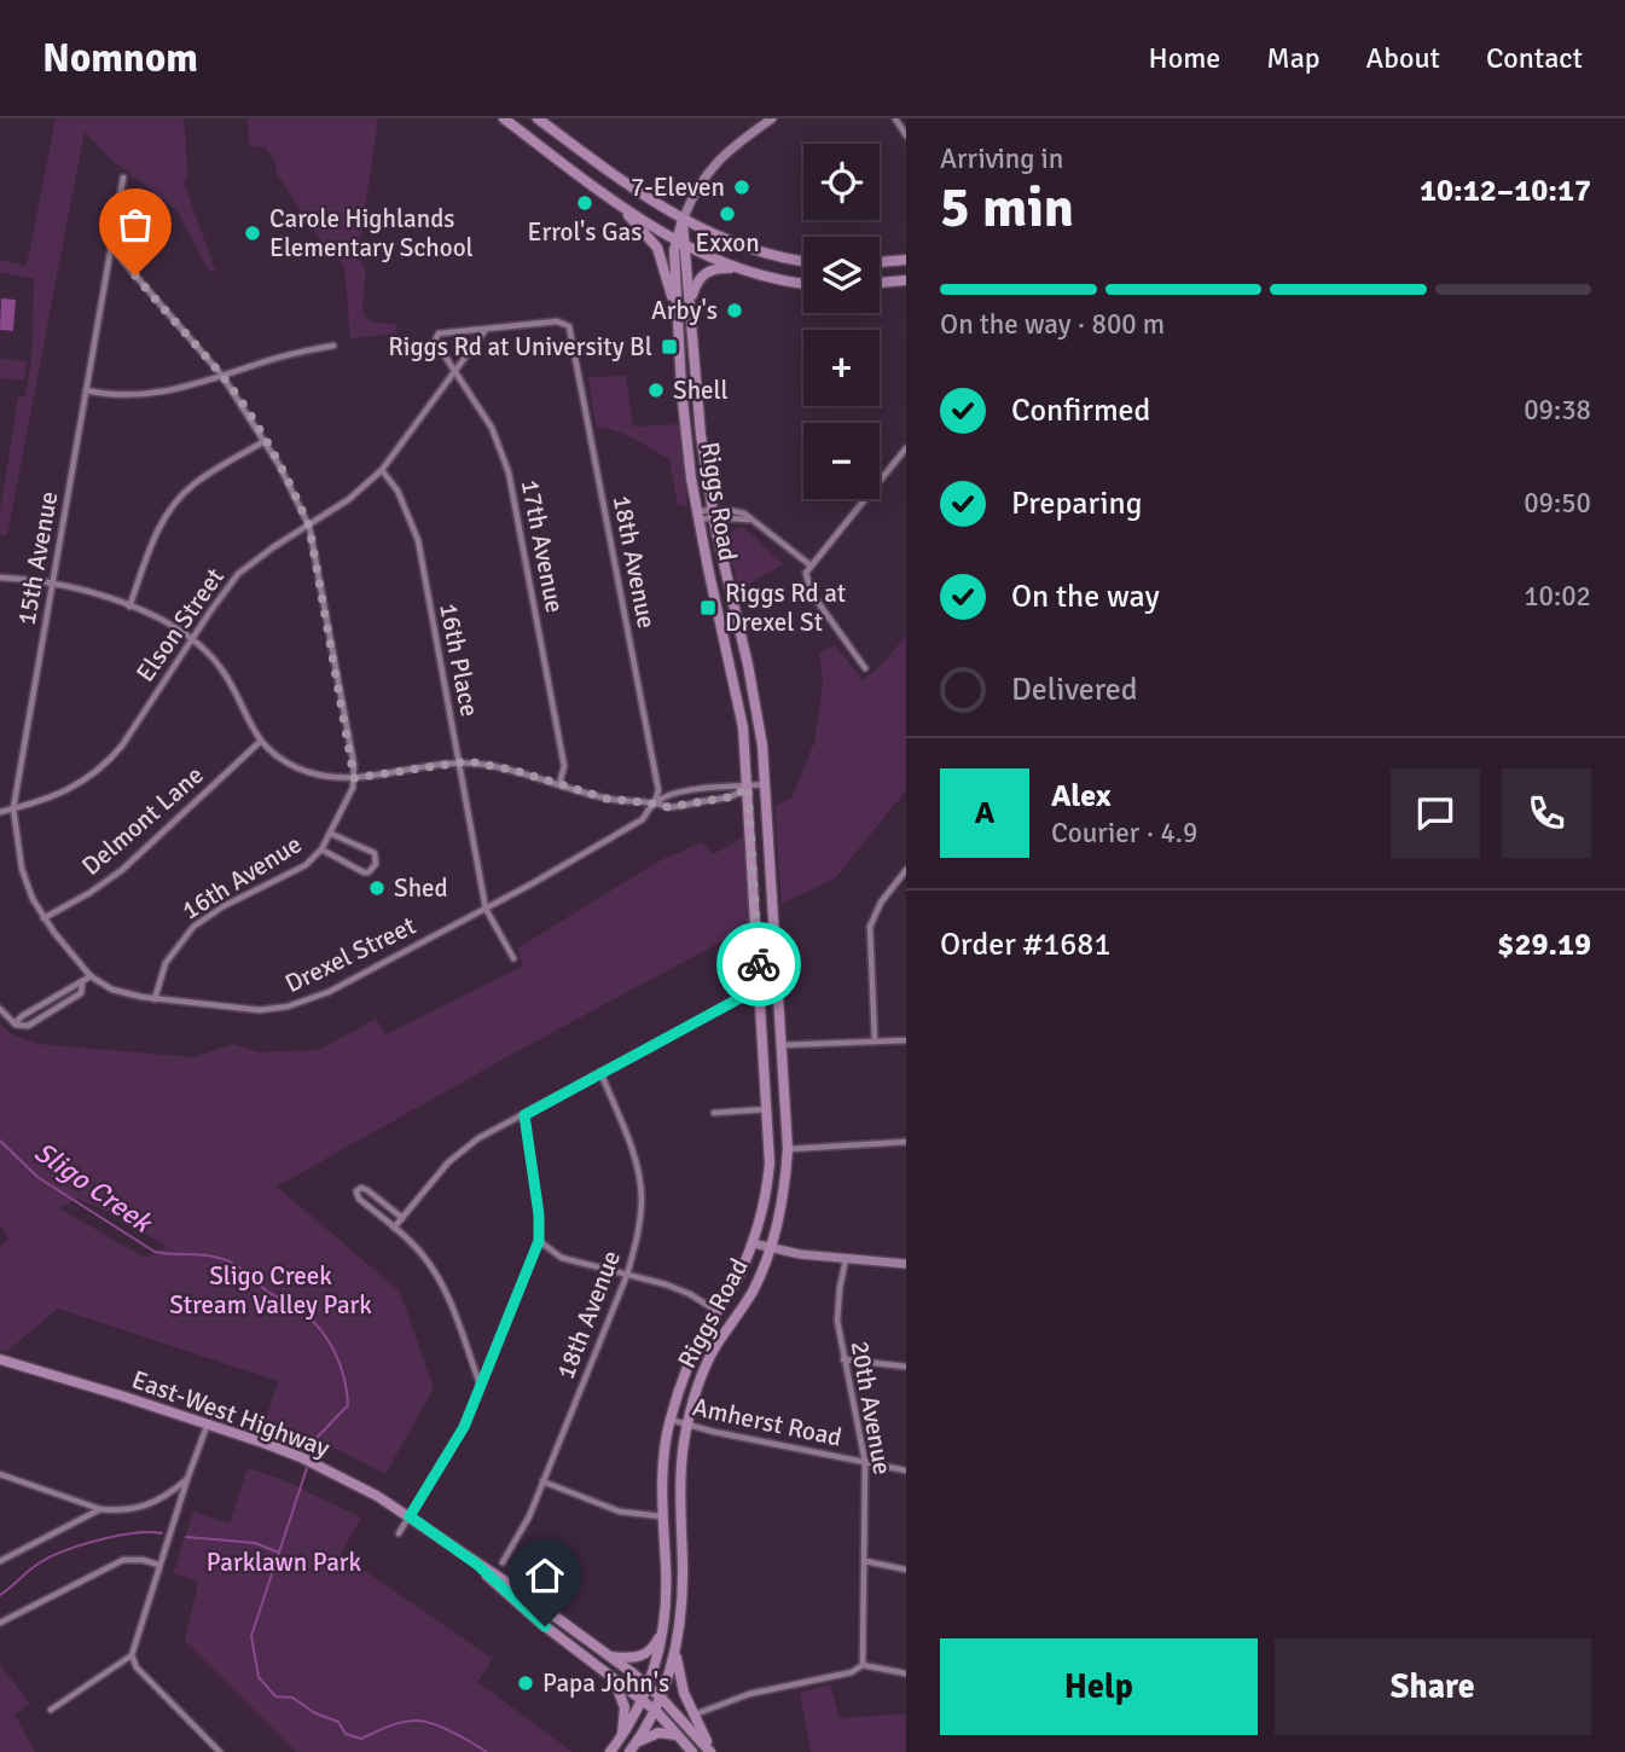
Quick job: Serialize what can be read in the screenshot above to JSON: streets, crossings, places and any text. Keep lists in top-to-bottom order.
{
  "streets": {
    "main road": ["Riggs Road", "East-West Highway"],
    "street": [
      "17th Avenue",
      "15th Avenue",
      "18th Avenue",
      "Elson Street",
      "16th Place",
      "Delmont Lane",
      "16th Avenue",
      "Drexel Street",
      "20th Avenue",
      "Amherst Road"
    ]
  },
  "crossings": [
    ["Riggs Road", "Drexel Street"],
    ["Riggs Road", "East-West Highway"],
    ["Riggs Road", "Amherst Road"],
    ["17th Avenue", "18th Avenue"],
    ["17th Avenue", "Elson Street"],
    ["15th Avenue", "Elson Street"],
    ["15th Avenue", "Delmont Lane"],
    ["15th Avenue", "Drexel Street"],
    ["18th Avenue", "Elson Street"],
    ["18th Avenue", "Drexel Street"],
    ["Elson Street", "16th Place"],
    ["16th Place", "Drexel Street"],
    ["16th Avenue", "Drexel Street"],
    ["20th Avenue", "Amherst Road"]
  ],
  "water": ["Sligo Creek"],
  "parks": ["Sligo Creek Stream Valley Park", "Parklawn Park"],
  "places": {
    "other": [
      "7-Eleven",
      "Errol's Gas",
      "Exxon",
      "Carole Highlands Elementary School",
      "Arby's",
      "Shell",
      "Shed",
      "Papa John's"
    ],
    "transit": ["Riggs Rd at University Bl", "Riggs Rd at Drexel St"]
  },
  "page": {
    "header": "Nomnom",
    "nav": [
      "Home",
      "Map",
      "About",
      "Contact"
    ],
    "heading": ["5 min", "Arriving in", "10:12–10:17"],
    "panel": [
      "Alex",
      "Courier · 4.9",
      "Order #1681",
      "$29.19"
    ],
    "map_buttons": ["+", "−"],
    "bar": "On the way · 800 m",
    "list": [
      ["Confirmed", "09:38"],
      ["Preparing", "09:50"],
      ["On the way", "10:02"],
      "Delivered"
    ],
    "round": "A",
    "buttons": ["Help", "Share"]
  }
}
